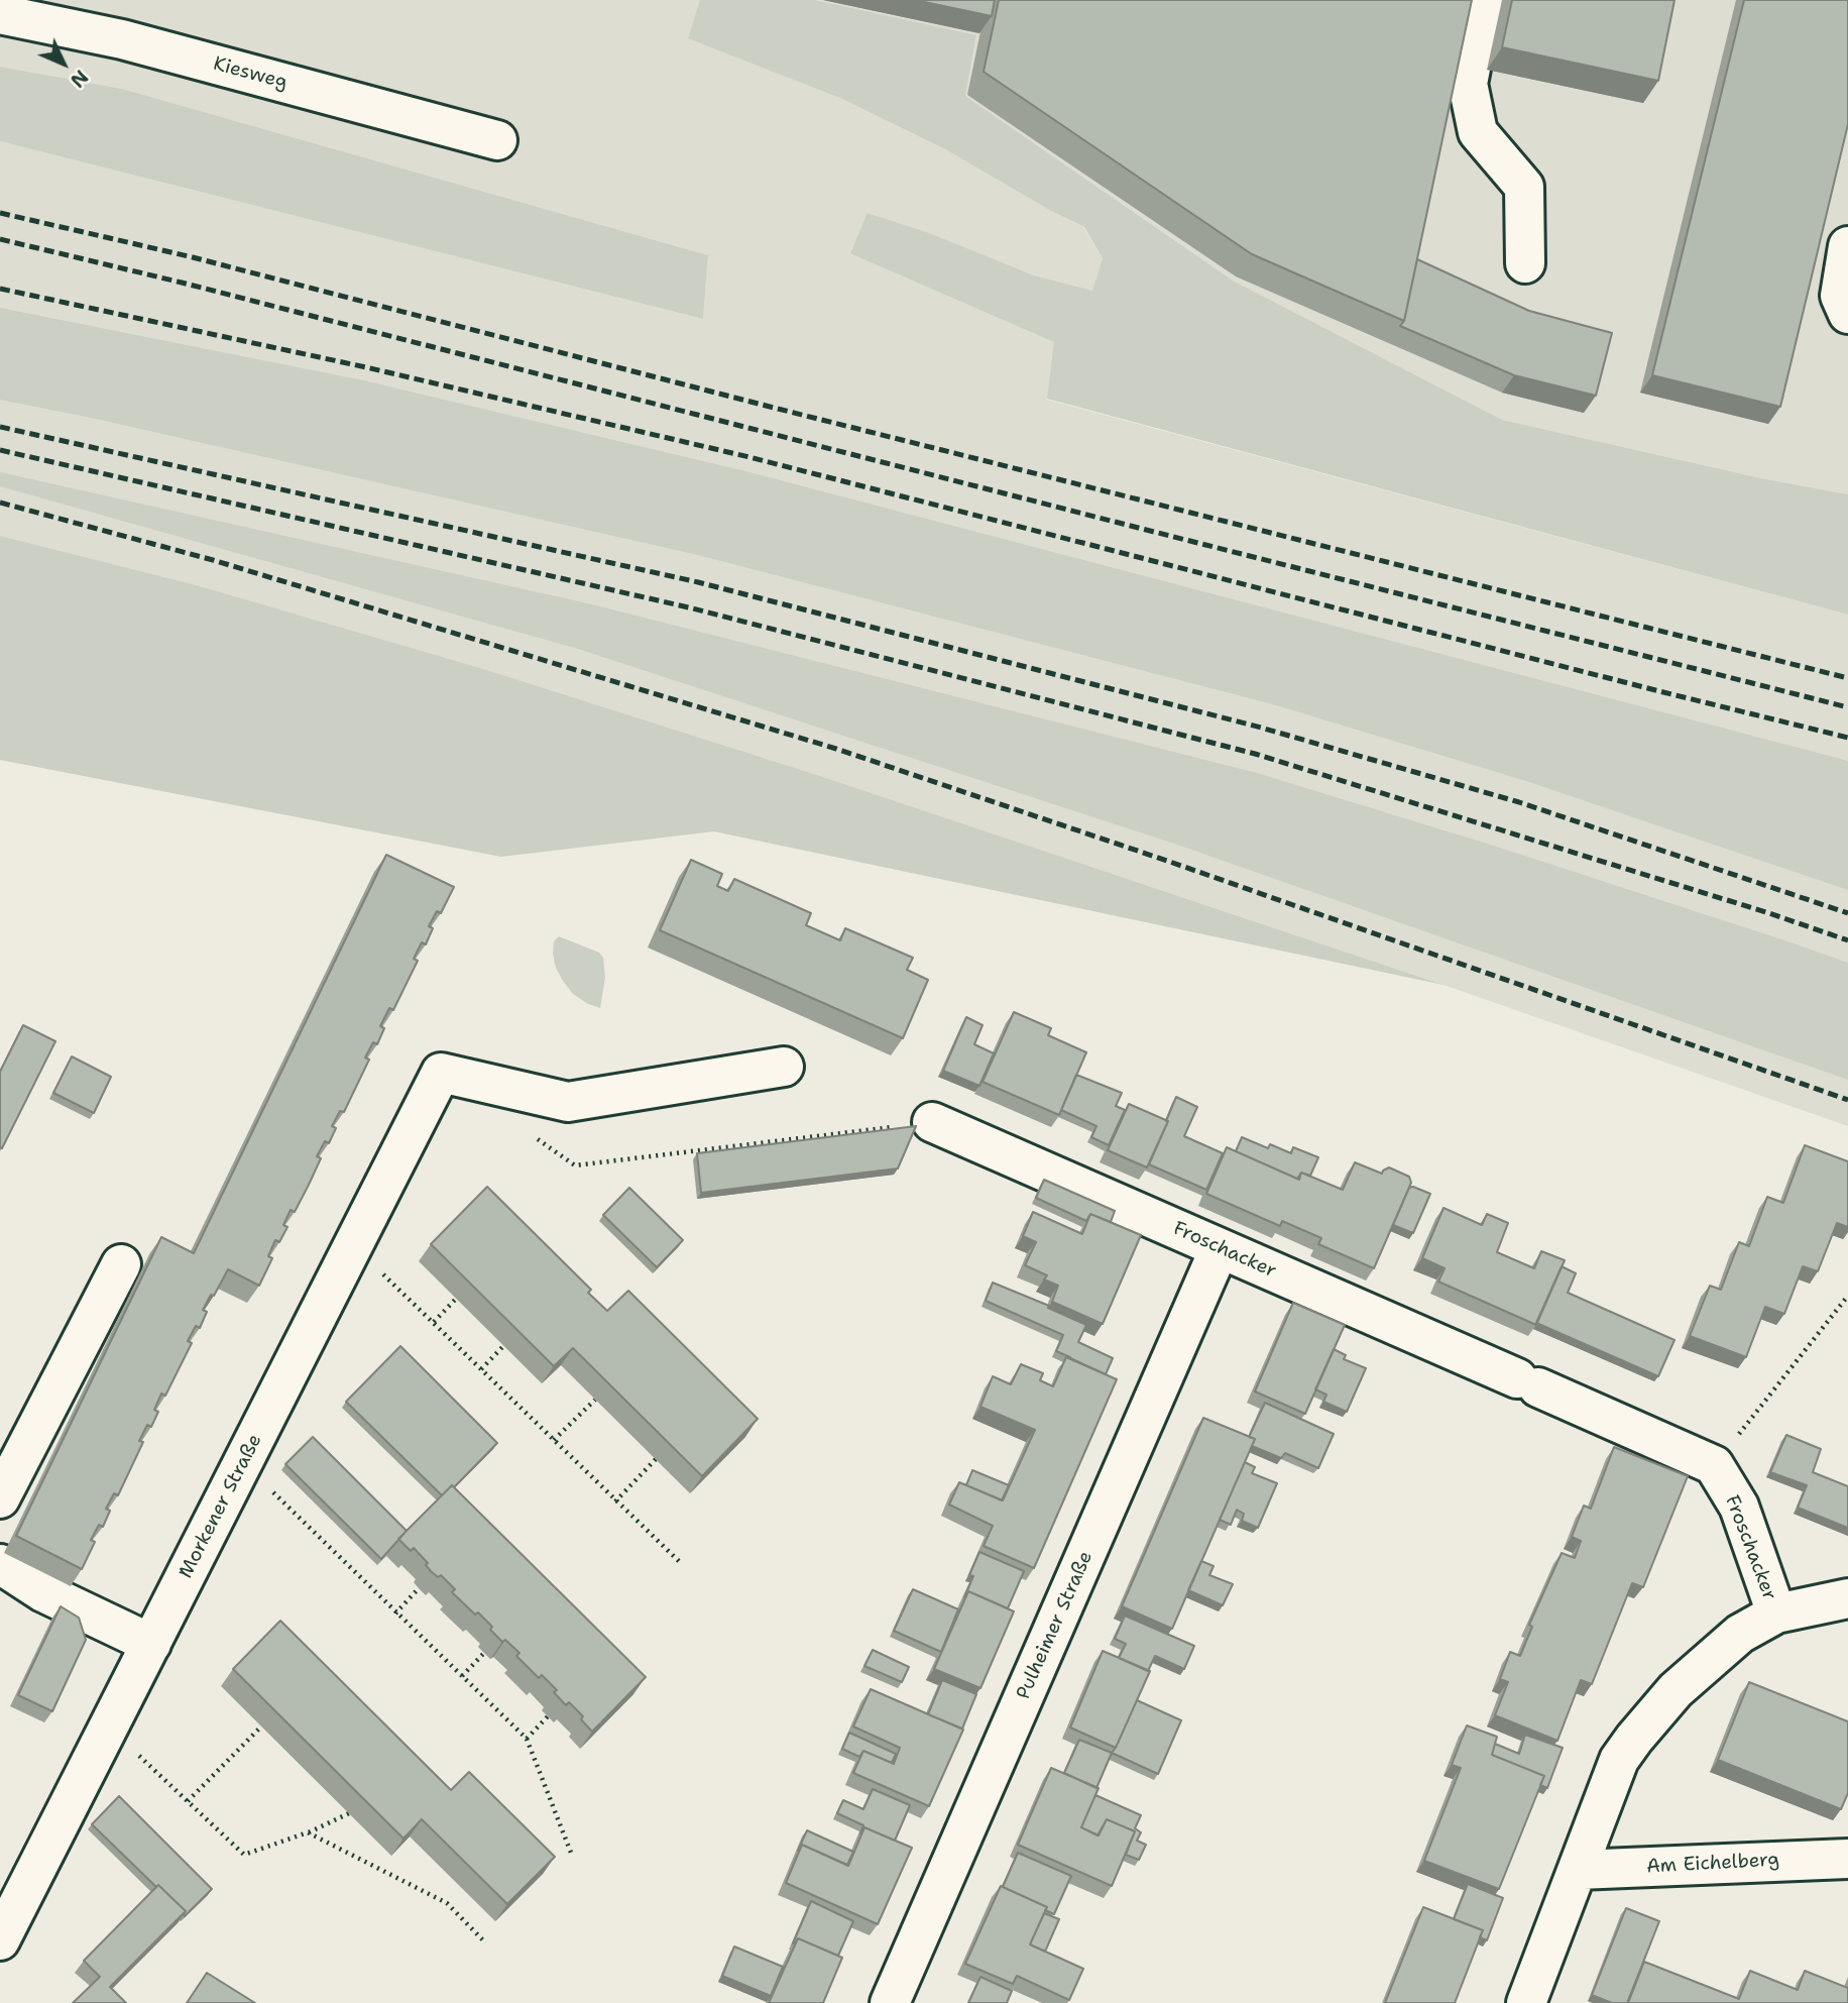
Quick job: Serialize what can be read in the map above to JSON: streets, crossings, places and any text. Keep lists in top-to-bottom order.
{
  "streets": {
    "street": [
      "Kiesweg",
      "Froschacker",
      "Morkener Straße",
      "Pulheimer Straße",
      "Am Eichelberg"
    ]
  },
  "crossings": [
    ["Froschacker", "Pulheimer Straße"]
  ],
  "north": "bottom right"
}
